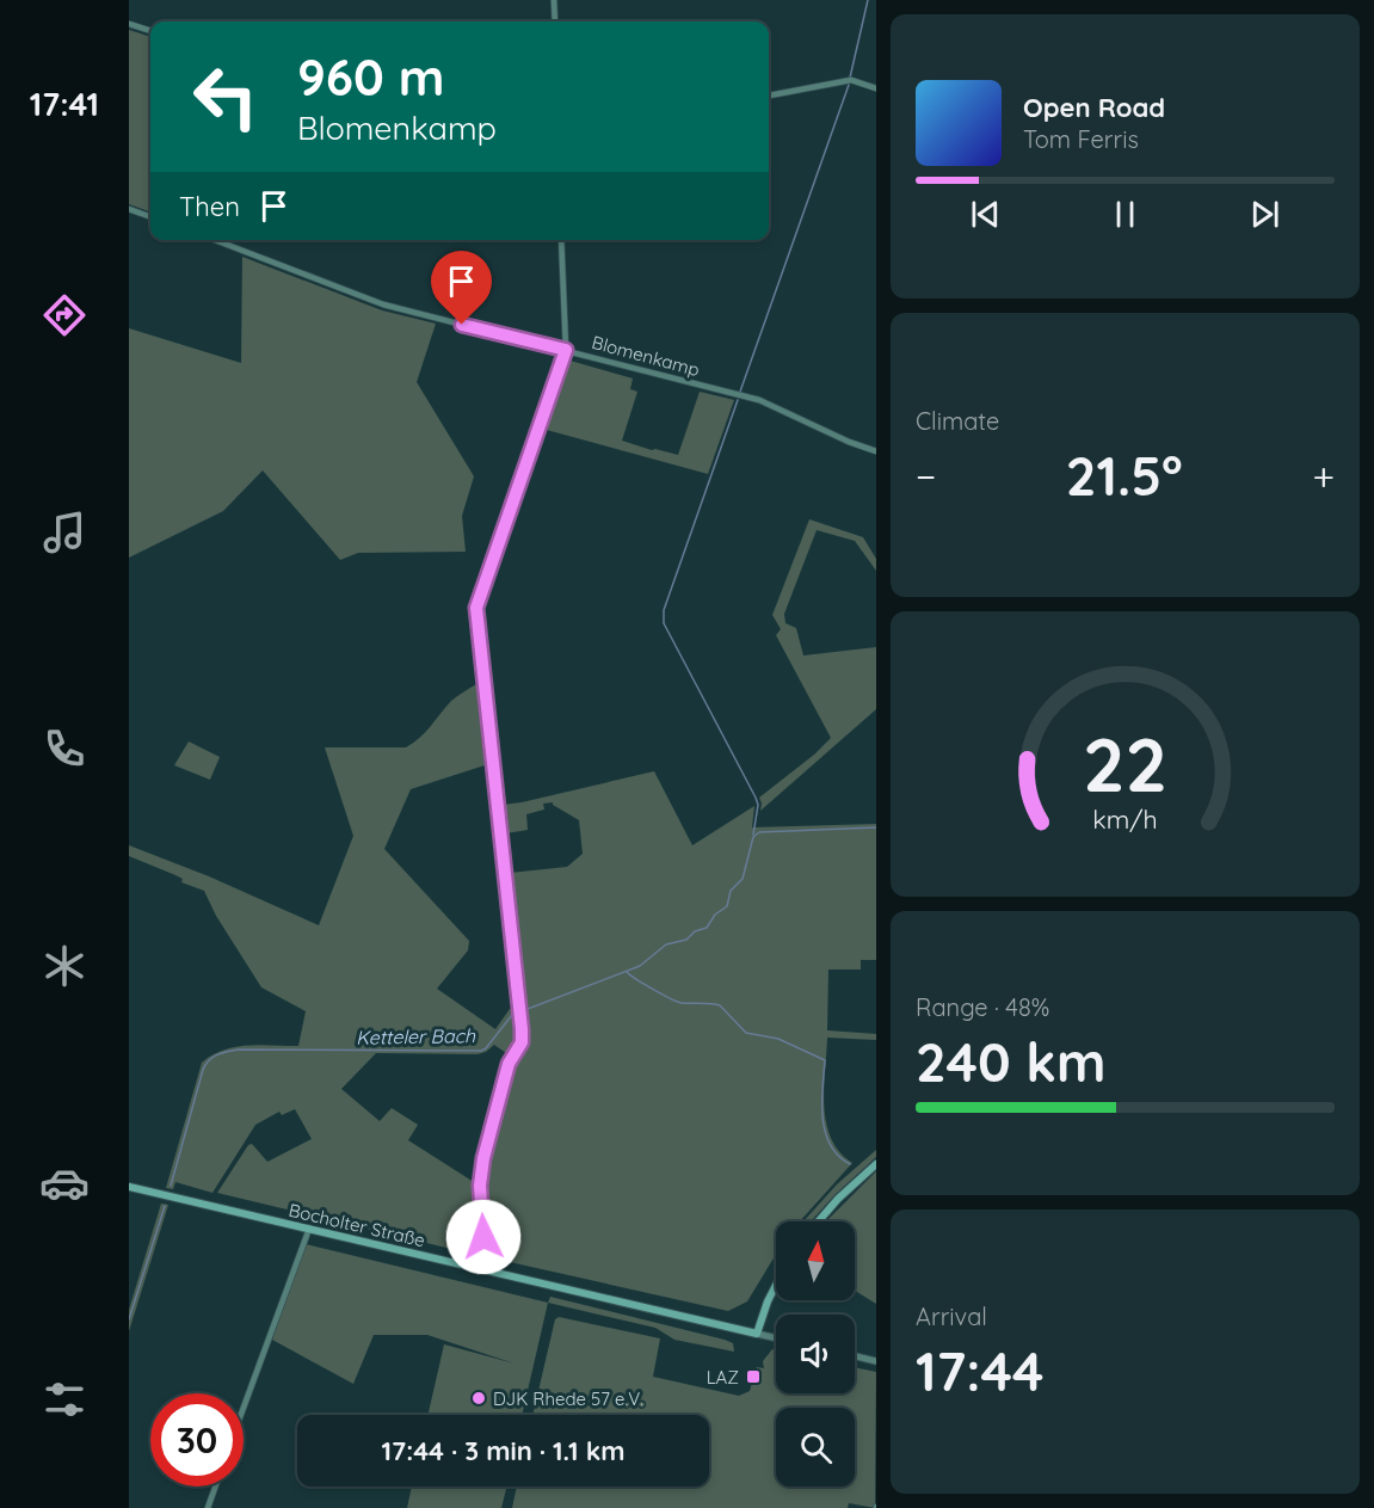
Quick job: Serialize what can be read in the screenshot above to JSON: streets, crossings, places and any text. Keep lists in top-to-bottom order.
{
  "streets": {
    "main road": ["Bocholter Straße"],
    "street": ["Blomenkamp"]
  },
  "water": ["Ketteler Bach"],
  "places": {
    "transit": ["LAZ"],
    "other": ["DJK Rhede 57 e.V."]
  },
  "north": "top",
  "page": {
    "tabs": "17:41",
    "turn": ["960 m", "Blomenkamp"],
    "song": ["Open Road", "Tom Ferris"],
    "then": "Then",
    "tile": [
      "Climate",
      ["Range · 48%", "240 km"],
      ["Arrival", "17:44"]
    ],
    "heat": ["−", "21.5°", "+"],
    "limit": "30",
    "trip": "17:44 · 3 min · 1.1 km",
    "gauge": ["22", "km/h"]
  }
}
